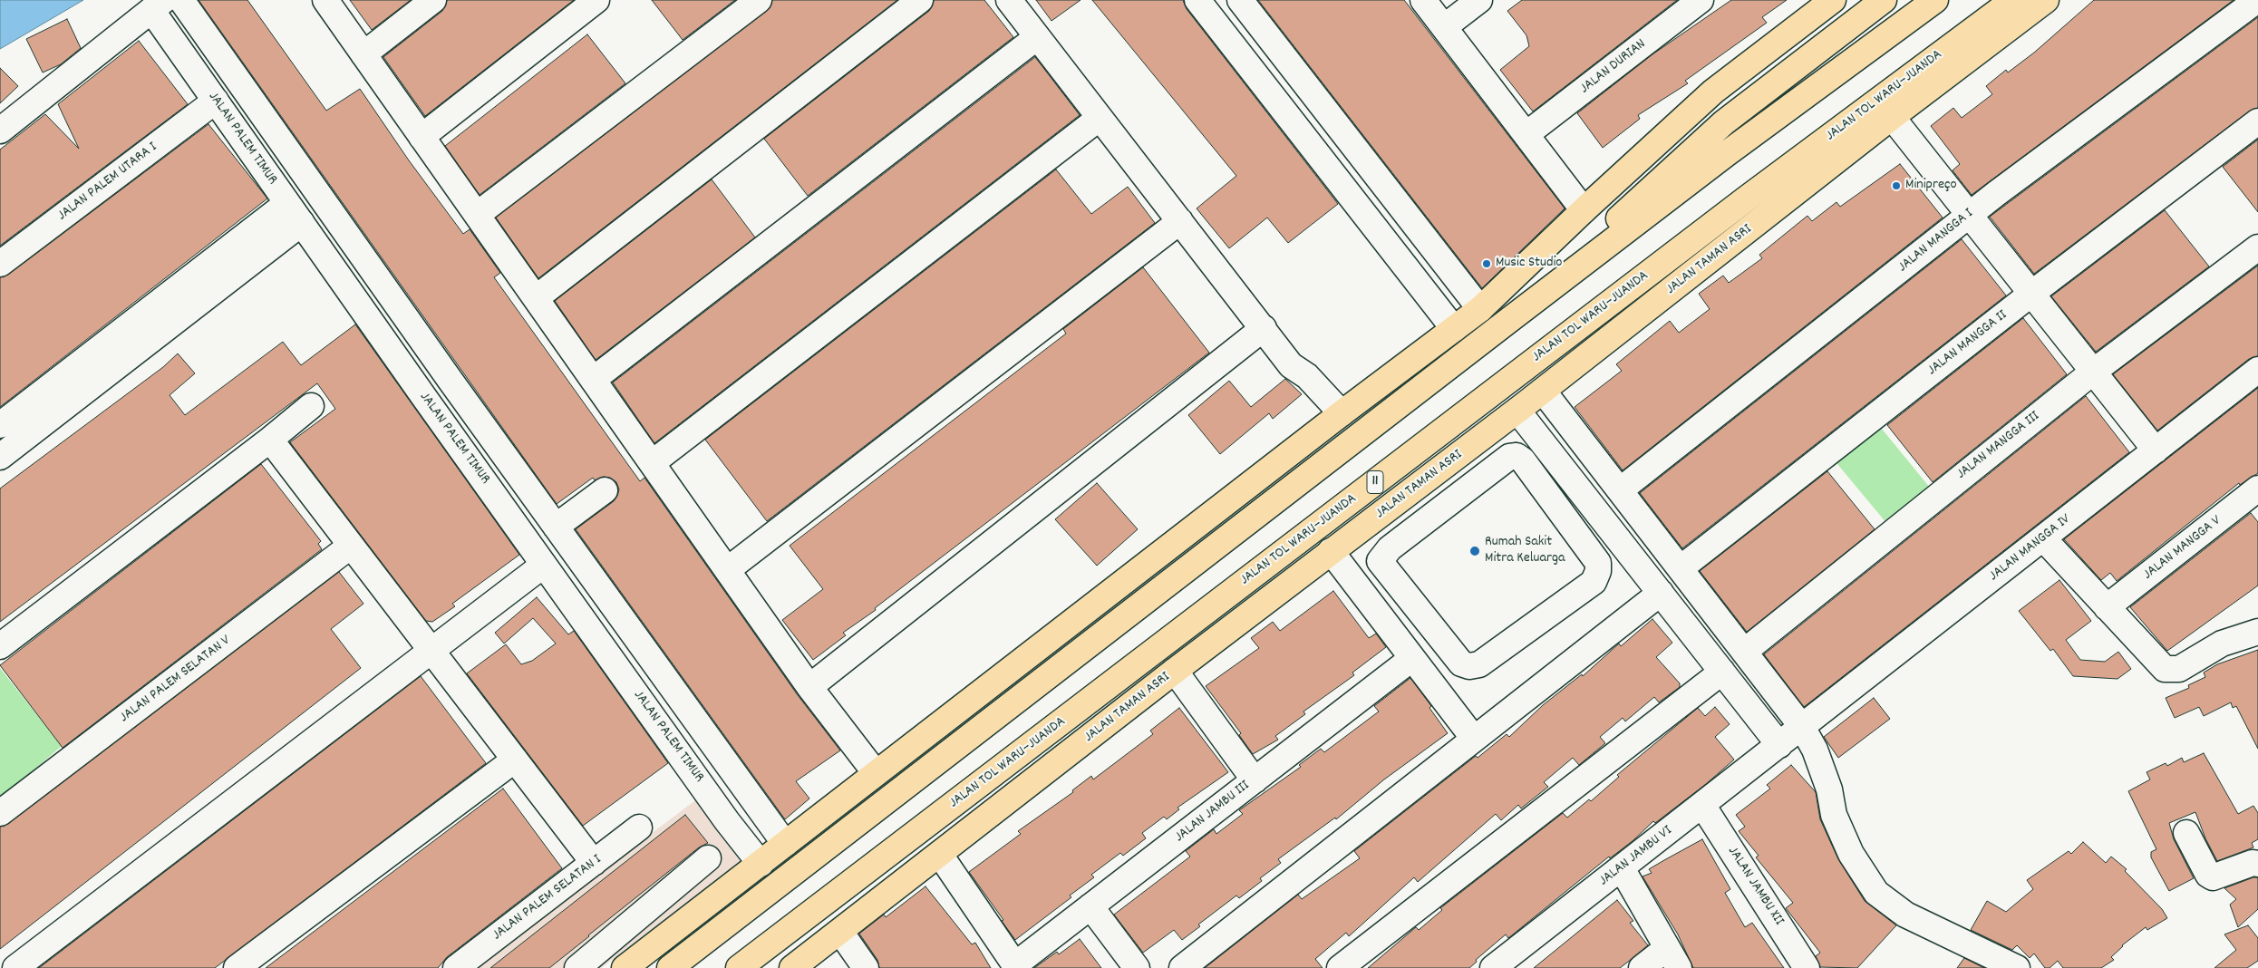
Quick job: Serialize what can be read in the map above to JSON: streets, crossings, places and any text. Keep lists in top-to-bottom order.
{
  "streets": {
    "main road": ["JALAN TOL WARU–JUANDA", "JALAN TAMAN ASRI", "11"],
    "street": [
      "JALAN DURIAN",
      "JALAN PALEM TIMUR",
      "JALAN PALEM UTARA I",
      "JALAN MANGGA I",
      "JALAN MANGGA II",
      "JALAN MANGGA III",
      "JALAN MANGGA IV",
      "JALAN MANGGA V",
      "JALAN PALEM SELATAN V",
      "JALAN JAMBU III",
      "JALAN JAMBU VI",
      "JALAN JAMBU XII",
      "JALAN PALEM SELATAN I"
    ]
  },
  "crossings": [
    ["JALAN PALEM TIMUR", "JALAN PALEM UTARA I"],
    ["JALAN MANGGA IV", "JALAN JAMBU VI"],
    ["JALAN JAMBU VI", "JALAN JAMBU XII"]
  ],
  "places": ["Minipreço", "Music Studio", "Rumah Sakit Mitra Keluarga"]
}
